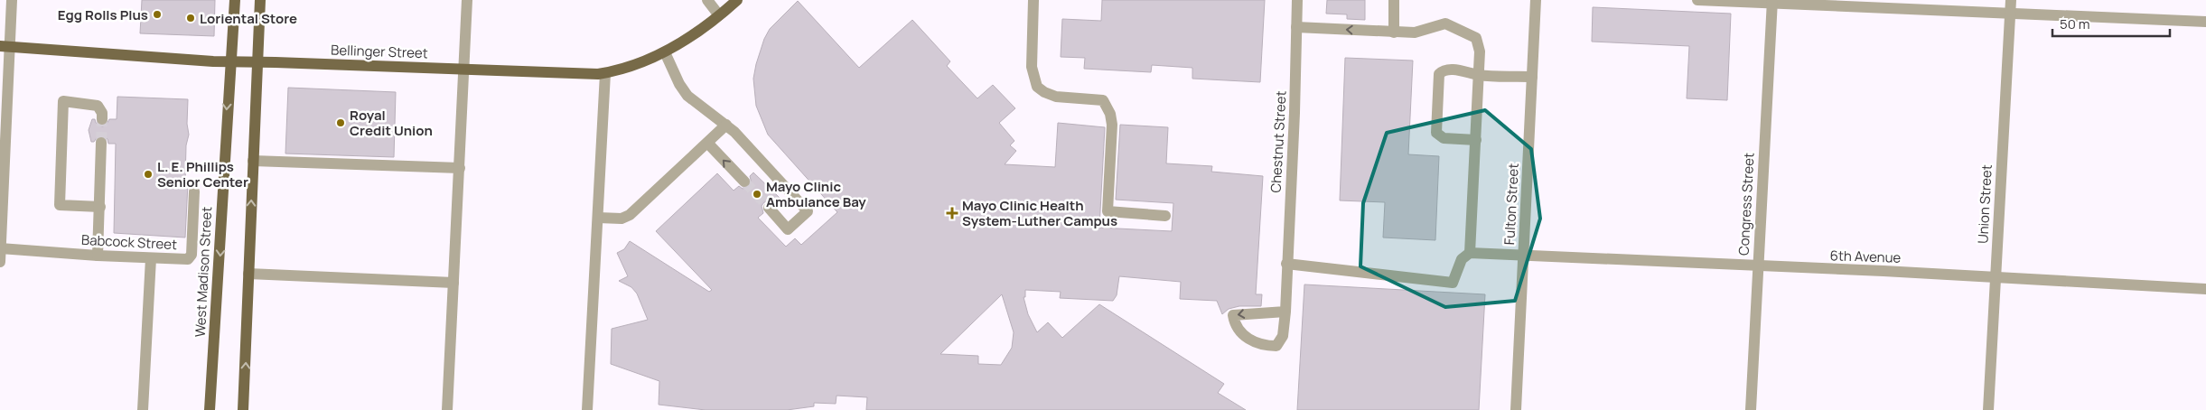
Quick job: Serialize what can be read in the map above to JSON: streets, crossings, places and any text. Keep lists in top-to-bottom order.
{
  "streets": {
    "main road": ["Bellinger Street", "West Madison Street"],
    "street": [
      "Chestnut Street",
      "Fulton Street",
      "Congress Street",
      "Union Street",
      "Babcock Street",
      "6th Avenue"
    ]
  },
  "crossings": [
    ["Bellinger Street", "West Madison Street"],
    ["Fulton Street", "6th Avenue"],
    ["Congress Street", "6th Avenue"],
    ["Union Street", "6th Avenue"]
  ],
  "places": {
    "other": [
      "Egg Rolls Plus",
      "Loriental Store",
      "Royal Credit Union",
      "L. E. Phillips Senior Center",
      "Mayo Clinic Ambulance Bay"
    ],
    "health": ["Mayo Clinic Health System-Luther Campus"]
  },
  "scale_bar": "50 m"
}
